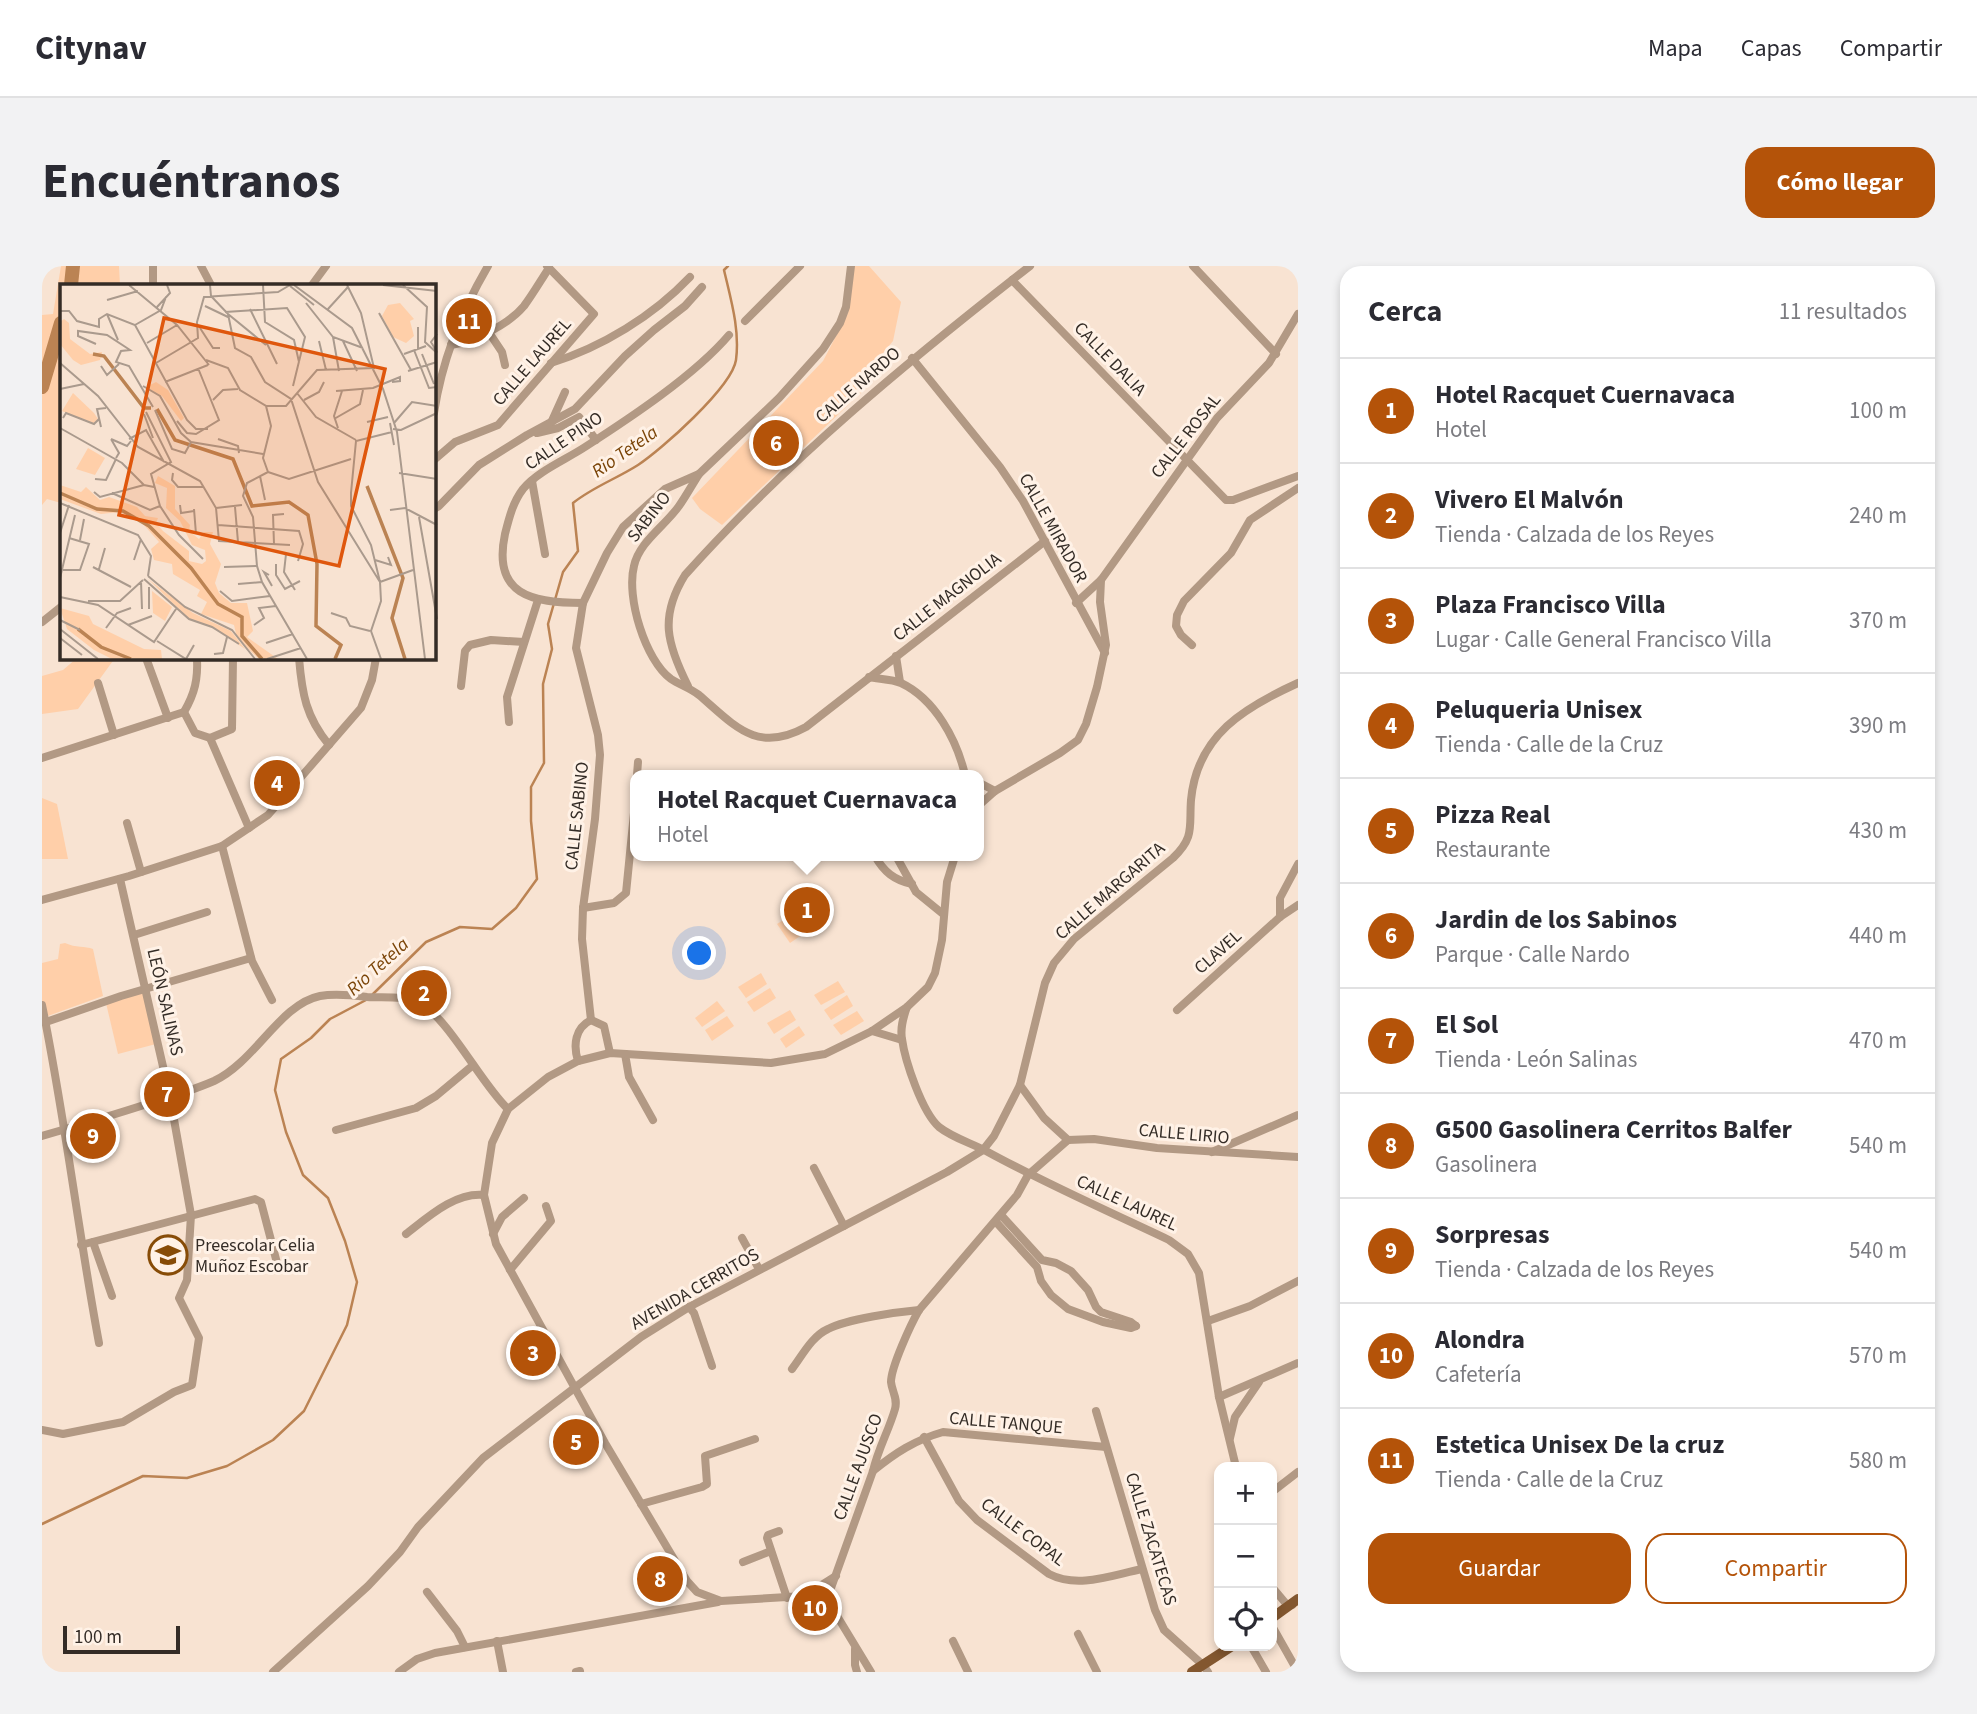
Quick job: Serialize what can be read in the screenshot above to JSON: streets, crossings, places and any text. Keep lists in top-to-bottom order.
{
  "streets": {
    "street": [
      "CALLE DALIA",
      "CALLE LAUREL",
      "CALLE NARDO",
      "CALLE ROSAL",
      "CALLE PINO",
      "SABINO",
      "CALLE MIRADOR",
      "CALLE MAGNOLIA",
      "CALLE SABINO",
      "CALLE MARGARITA",
      "CLAVEL",
      "LEÓN SALINAS",
      "CALLE LIRIO",
      "AVENIDA CERRITOS",
      "CALLE TANQUE",
      "CALLE AJUSCO",
      "CALLE COPAL",
      "CALLE ZACATECAS"
    ]
  },
  "crossings": [
    ["CALLE DALIA", "CALLE NARDO"],
    ["CALLE DALIA", "CALLE ROSAL"],
    ["CALLE LAUREL", "CALLE MARGARITA"],
    ["CALLE LAUREL", "AVENIDA CERRITOS"],
    ["CALLE LAUREL", "CALLE AJUSCO"],
    ["CALLE NARDO", "SABINO"],
    ["CALLE NARDO", "CALLE MIRADOR"],
    ["CALLE NARDO", "CALLE MAGNOLIA"],
    ["CALLE ROSAL", "CALLE MIRADOR"],
    ["CALLE PINO", "CALLE SABINO"],
    ["SABINO", "CALLE MAGNOLIA"],
    ["SABINO", "CALLE SABINO"],
    ["CALLE MIRADOR", "CALLE MAGNOLIA"],
    ["CALLE MARGARITA", "AVENIDA CERRITOS"],
    ["CALLE LIRIO", "CALLE AJUSCO"],
    ["CALLE TANQUE", "CALLE AJUSCO"],
    ["CALLE TANQUE", "CALLE COPAL"],
    ["CALLE TANQUE", "CALLE ZACATECAS"],
    ["CALLE COPAL", "CALLE ZACATECAS"]
  ],
  "water": ["Rio Tetela"],
  "places": {
    "school or university": ["Preescolar Celia Muñoz Escobar"]
  },
  "scale_bar": "100 m",
  "page": {
    "header": "Citynav",
    "nav": ["Mapa", "Capas", "Compartir"],
    "title": "Encuéntranos",
    "buttons": [
      "Cómo llegar",
      ["Guardar", "Compartir"]
    ],
    "heading": ["Cerca", "11 resultados"],
    "pins": [
      "11",
      "6",
      "4",
      "1",
      "2",
      "7",
      "9",
      "3",
      "5",
      "8",
      "10"
    ],
    "list": [
      {
        "mark": "1",
        "name": "Hotel Racquet Cuernavaca",
        "note": "Hotel",
        "value": "100 m"
      },
      {
        "mark": "2",
        "name": "Vivero El Malvón",
        "note": "Tienda · Calzada de los Reyes",
        "value": "240 m"
      },
      {
        "mark": "3",
        "name": "Plaza Francisco Villa",
        "note": "Lugar · Calle General Francisco Villa",
        "value": "370 m"
      },
      {
        "mark": "4",
        "name": "Peluqueria Unisex",
        "note": "Tienda · Calle de la Cruz",
        "value": "390 m"
      },
      {
        "mark": "5",
        "name": "Pizza Real",
        "note": "Restaurante",
        "value": "430 m"
      },
      {
        "mark": "6",
        "name": "Jardin de los Sabinos",
        "note": "Parque · Calle Nardo",
        "value": "440 m"
      },
      {
        "mark": "7",
        "name": "El Sol",
        "note": "Tienda · León Salinas",
        "value": "470 m"
      },
      {
        "mark": "8",
        "name": "G500 Gasolinera Cerritos Balfer",
        "note": "Gasolinera",
        "value": "540 m"
      },
      {
        "mark": "9",
        "name": "Sorpresas",
        "note": "Tienda · Calzada de los Reyes",
        "value": "540 m"
      },
      {
        "mark": "10",
        "name": "Alondra",
        "note": "Cafetería",
        "value": "570 m"
      },
      {
        "mark": "11",
        "name": "Estetica Unisex De la cruz",
        "note": "Tienda · Calle de la Cruz",
        "value": "580 m"
      }
    ],
    "popup": ["Hotel Racquet Cuernavaca", "Hotel"],
    "map_buttons": ["+", "−"],
    "scale": "100 m"
  }
}
